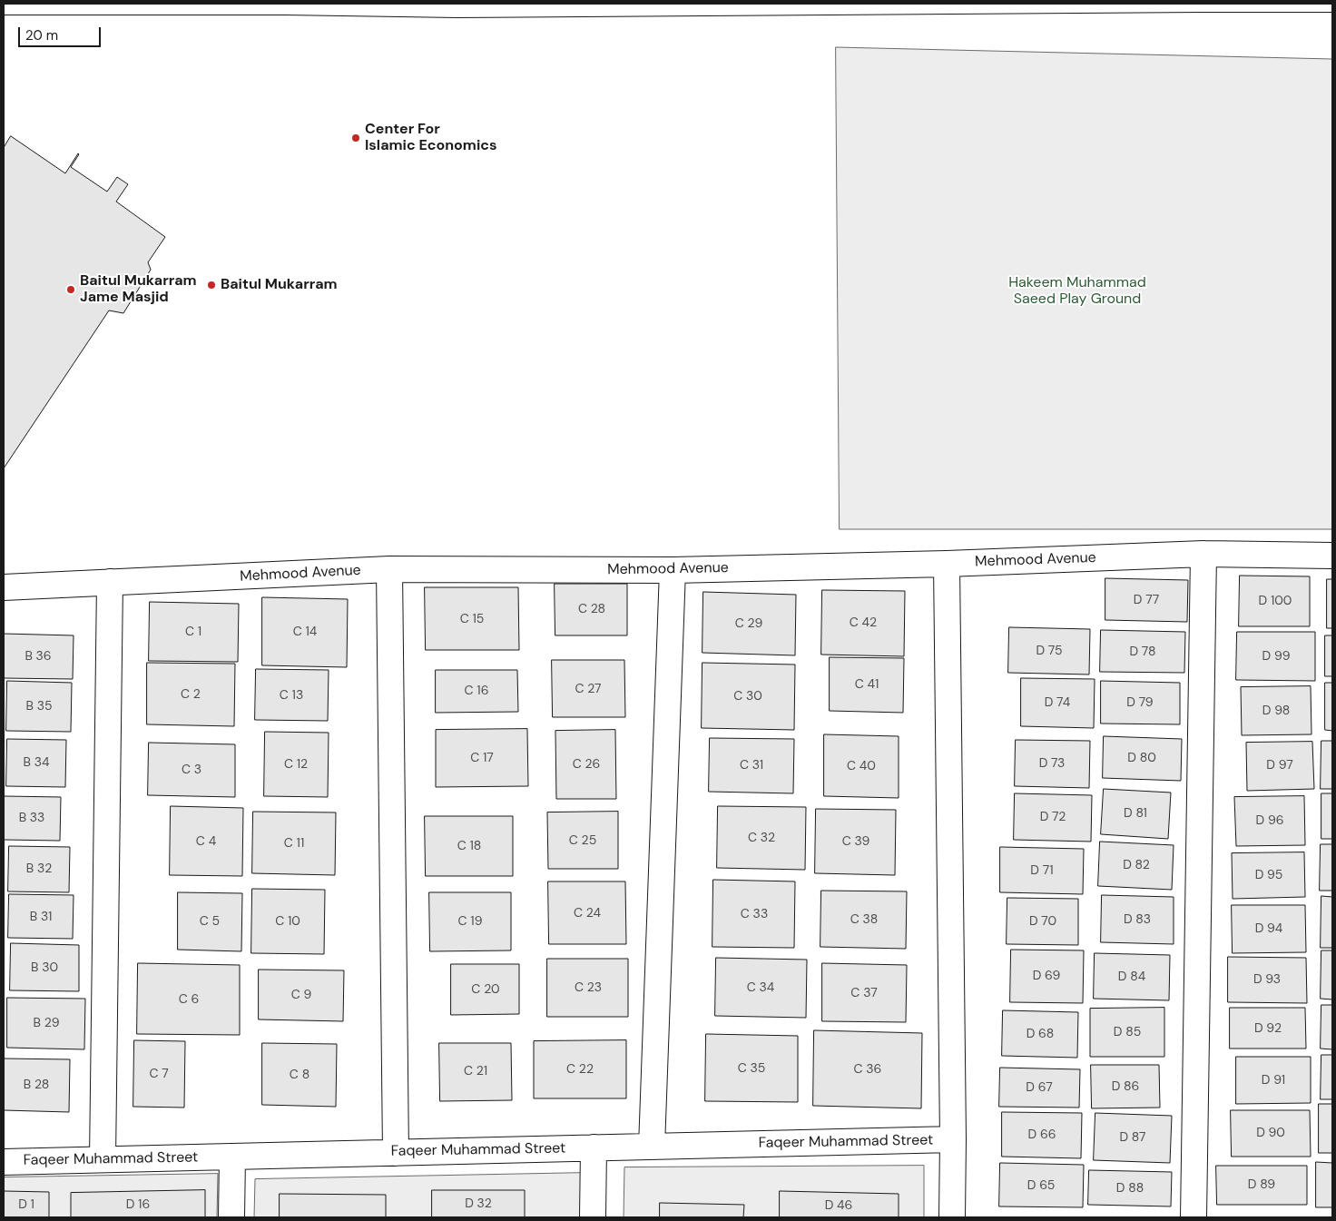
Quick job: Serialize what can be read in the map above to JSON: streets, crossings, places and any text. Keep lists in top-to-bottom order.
{
  "streets": {
    "street": ["Mehmood Avenue", "Faqeer Muhammad Street"]
  },
  "parks": ["Hakeem Muhammad Saeed Play Ground"],
  "places": ["Center For Islamic Economics", "Baitul Mukarram", "Baitul Mukarram Jame Masjid"],
  "house_numbers": [
    "D 77",
    "D 100",
    "C 28",
    "C 15",
    "C 42",
    "C 29",
    "C 1",
    "C 14",
    "D 75",
    "D 78",
    "B 36",
    "D 99",
    "C 41",
    "C 27",
    "C 16",
    "C 2",
    "C 13",
    "C 30",
    "D 74",
    "D 79",
    "B 35",
    "D 98",
    "C 17",
    "D 80",
    "B 34",
    "D 73",
    "C 12",
    "C 26",
    "C 31",
    "D 97",
    "C 40",
    "C 3",
    "D 81",
    "D 72",
    "B 33",
    "D 96",
    "C 32",
    "C 25",
    "C 4",
    "C 39",
    "C 11",
    "C 18",
    "D 82",
    "B 32",
    "D 71",
    "D 95",
    "C 24",
    "C 33",
    "B 31",
    "C 38",
    "D 83",
    "C 5",
    "C 10",
    "C 19",
    "D 70",
    "D 94",
    "B 30",
    "D 69",
    "D 84",
    "D 93",
    "C 23",
    "C 34",
    "C 20",
    "C 37",
    "C 9",
    "C 6",
    "B 29",
    "D 92",
    "D 85",
    "D 68",
    "C 35",
    "C 22",
    "C 36",
    "C 21",
    "C 7",
    "C 8",
    "D 91",
    "B 28",
    "D 86",
    "D 67",
    "D 90",
    "D 66",
    "D 87",
    "D 89",
    "D 65",
    "D 88",
    "D 32",
    "D 1",
    "D 16",
    "D 46"
  ],
  "scale_bar": "20 m"
}
